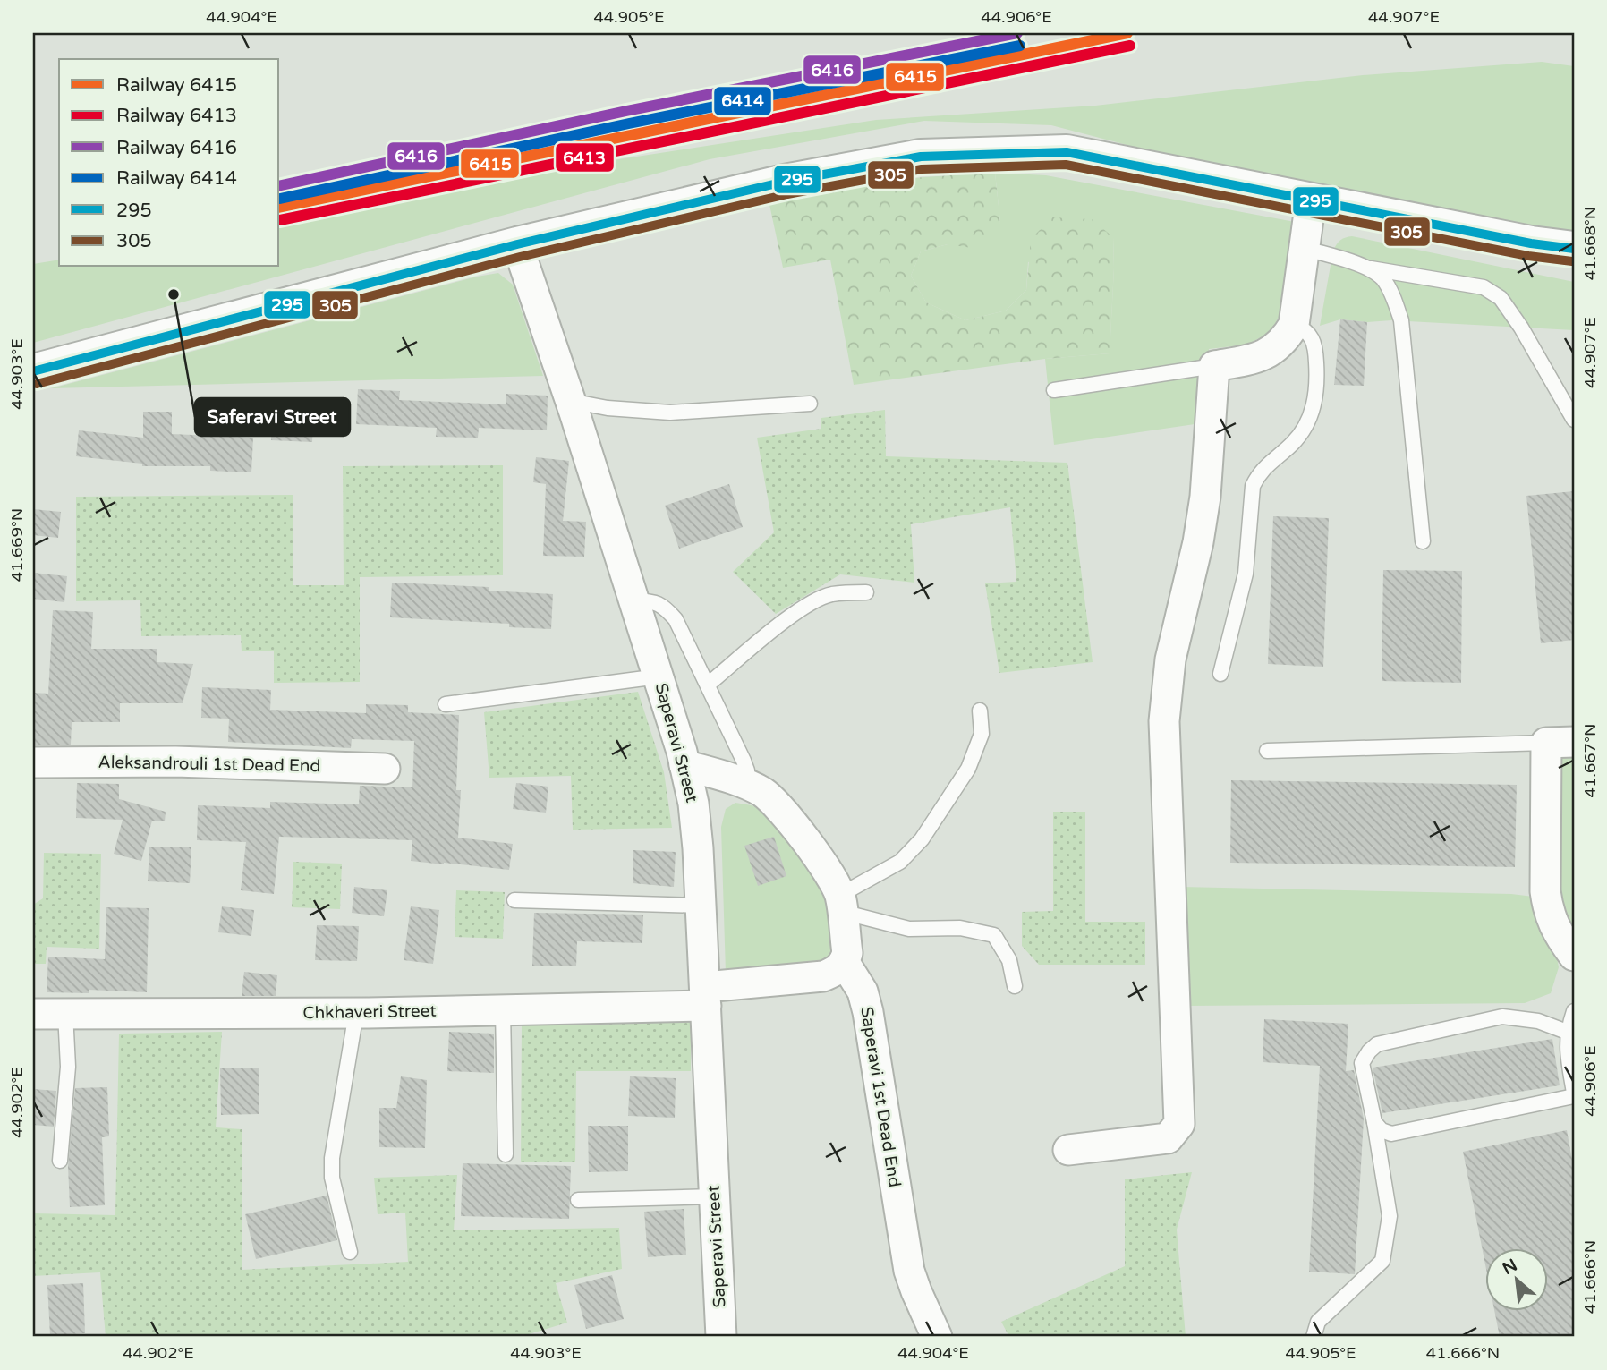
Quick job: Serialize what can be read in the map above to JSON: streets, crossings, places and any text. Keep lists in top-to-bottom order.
{
  "streets": {
    "street": [
      "Saperavi Street",
      "Aleksandrouli 1st Dead End",
      "Chkhaveri Street",
      "Saperavi 1st Dead End"
    ]
  },
  "crossings": [
    ["Saperavi Street", "Chkhaveri Street"]
  ],
  "places": ["Saferavi Street"],
  "lines": [
    "rail line 6415",
    "rail line 6416",
    "rail line 6413",
    "rail line 6414",
    "transit line 295",
    "transit line 305"
  ],
  "legend": [
    "Railway 6415",
    "Railway 6413",
    "Railway 6416",
    "Railway 6414",
    "295",
    "305"
  ],
  "north": "top left",
  "coordinates": [
    "44.904°E",
    "44.905°E",
    "44.906°E",
    "44.907°E",
    "41.668°N",
    "44.903°E",
    "41.669°N",
    "41.667°N",
    "44.902°E",
    "41.666°N"
  ]
}
